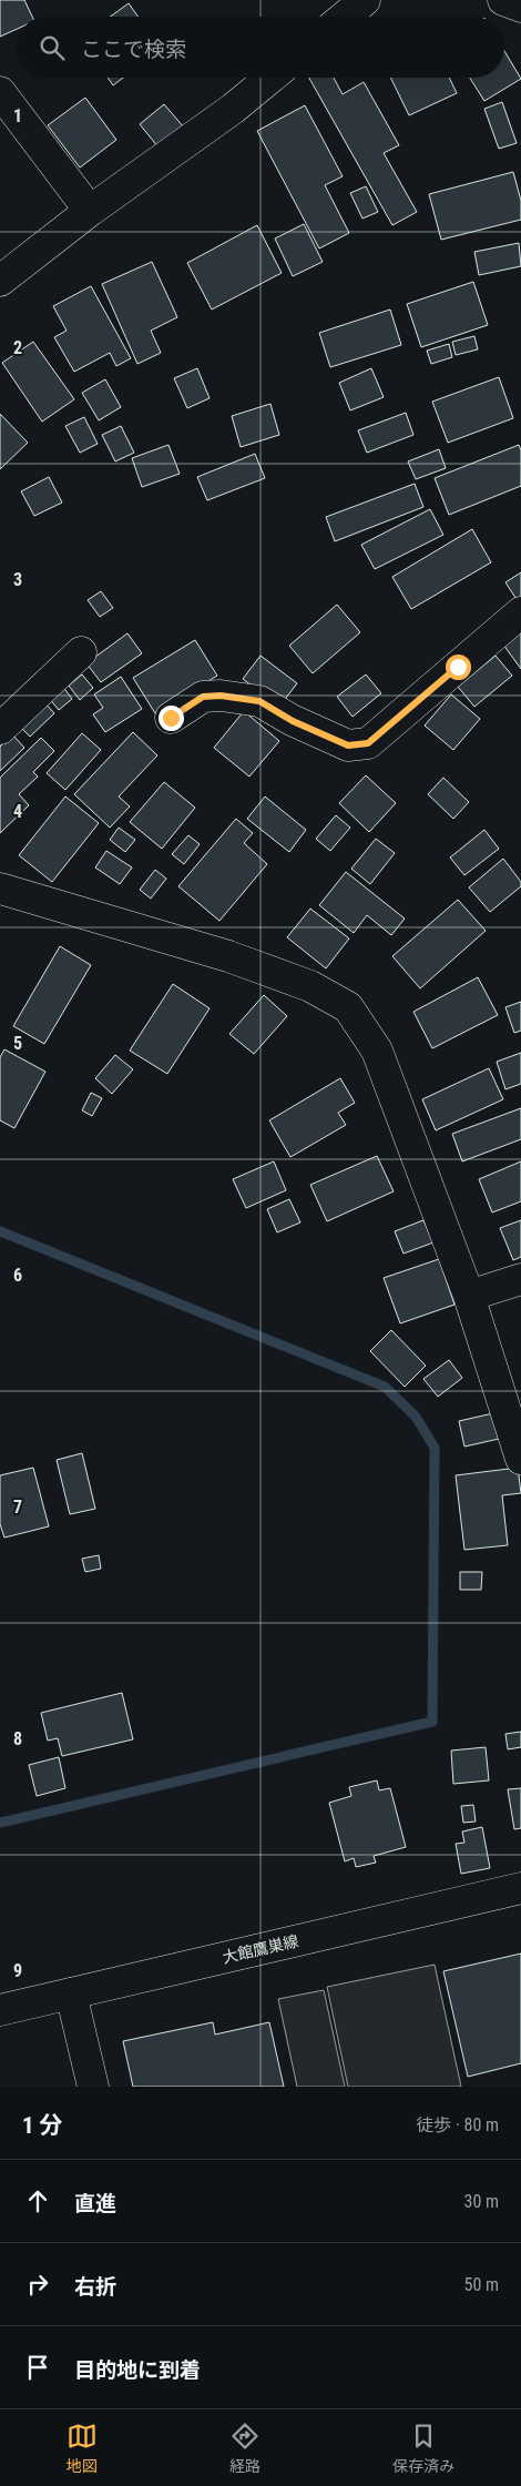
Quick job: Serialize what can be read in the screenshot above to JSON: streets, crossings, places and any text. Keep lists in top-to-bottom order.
{
  "streets": {
    "street": ["大館鷹巣線"]
  },
  "page": {
    "search": "ここで検索",
    "heading": ["1 分", "徒歩 · 80 m"],
    "list": [
      ["直進", "30 m"],
      ["右折", "50 m"],
      "目的地に到着"
    ],
    "nav": ["地図", "経路", "保存済み"]
  },
  "grid": {
    "rows": [
      "1",
      "2",
      "3",
      "4",
      "5",
      "6",
      "7",
      "8",
      "9"
    ]
  }
}
